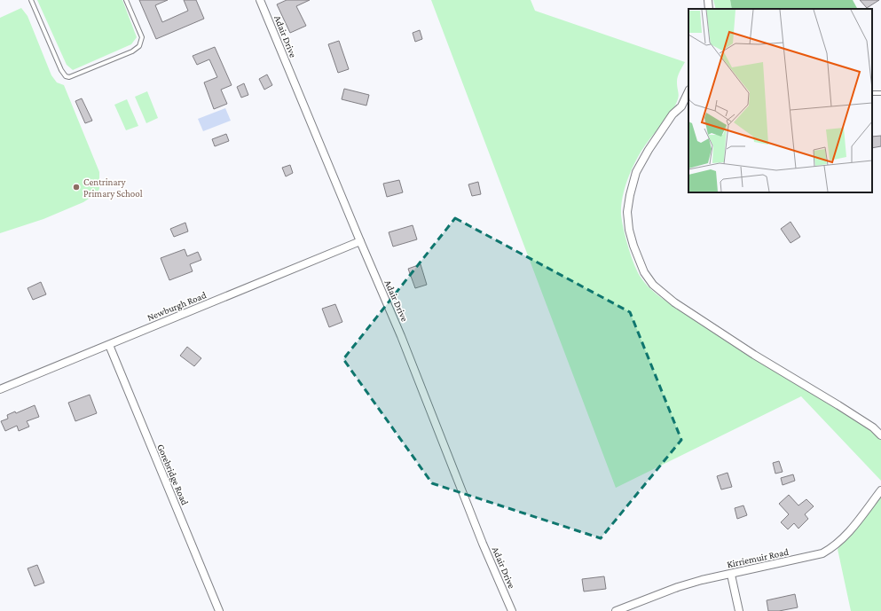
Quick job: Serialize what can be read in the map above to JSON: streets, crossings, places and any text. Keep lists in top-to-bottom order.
{
  "streets": {
    "street": [
      "Adair Drive",
      "Newburgh Road",
      "Gorebridge Road",
      "Kirriemuir Road"
    ]
  },
  "crossings": [
    ["Adair Drive", "Newburgh Road"],
    ["Newburgh Road", "Gorebridge Road"]
  ],
  "places": ["Centrinary Primary School"]
}
